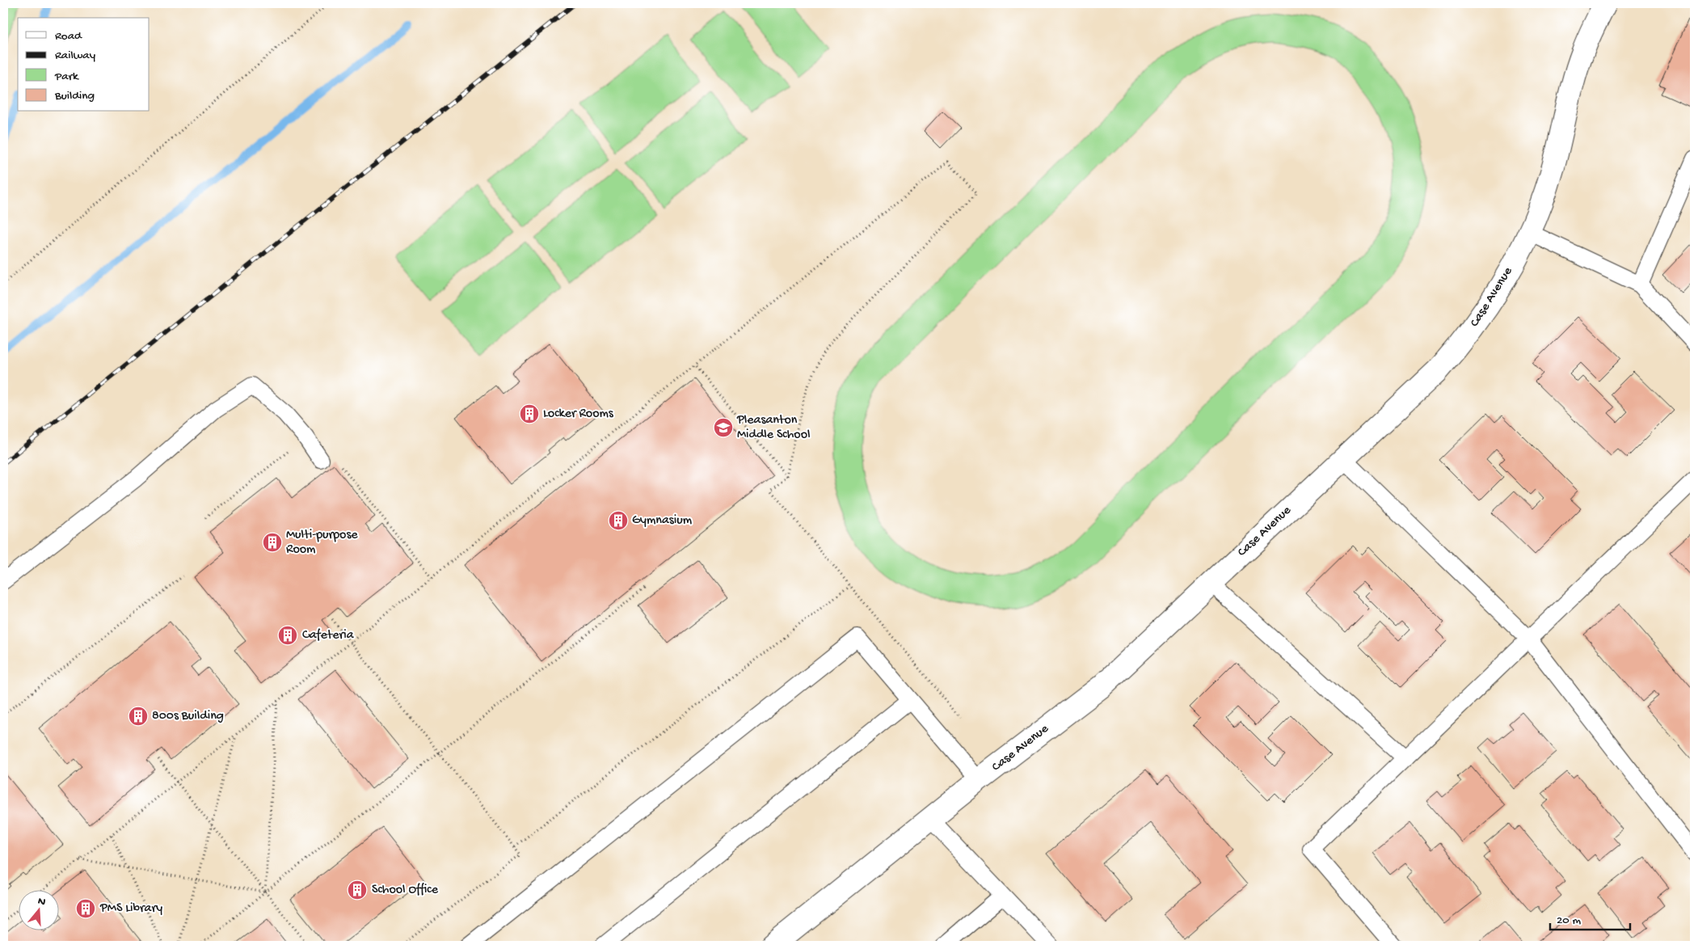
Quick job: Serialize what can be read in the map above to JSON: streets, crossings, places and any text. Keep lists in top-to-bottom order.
{
  "streets": {
    "street": ["Case Avenue"]
  },
  "places": {
    "building": [
      "Locker Rooms",
      "Gymnasium",
      "Multi-purpose Room",
      "Cafeteria",
      "800s Building",
      "School Office",
      "PMS Library"
    ],
    "school or university": ["Pleasanton Middle School"]
  },
  "legend": [
    "Road",
    "Railway",
    "Park",
    "Building"
  ],
  "scale_bar": "20 m",
  "north": "top"
}
